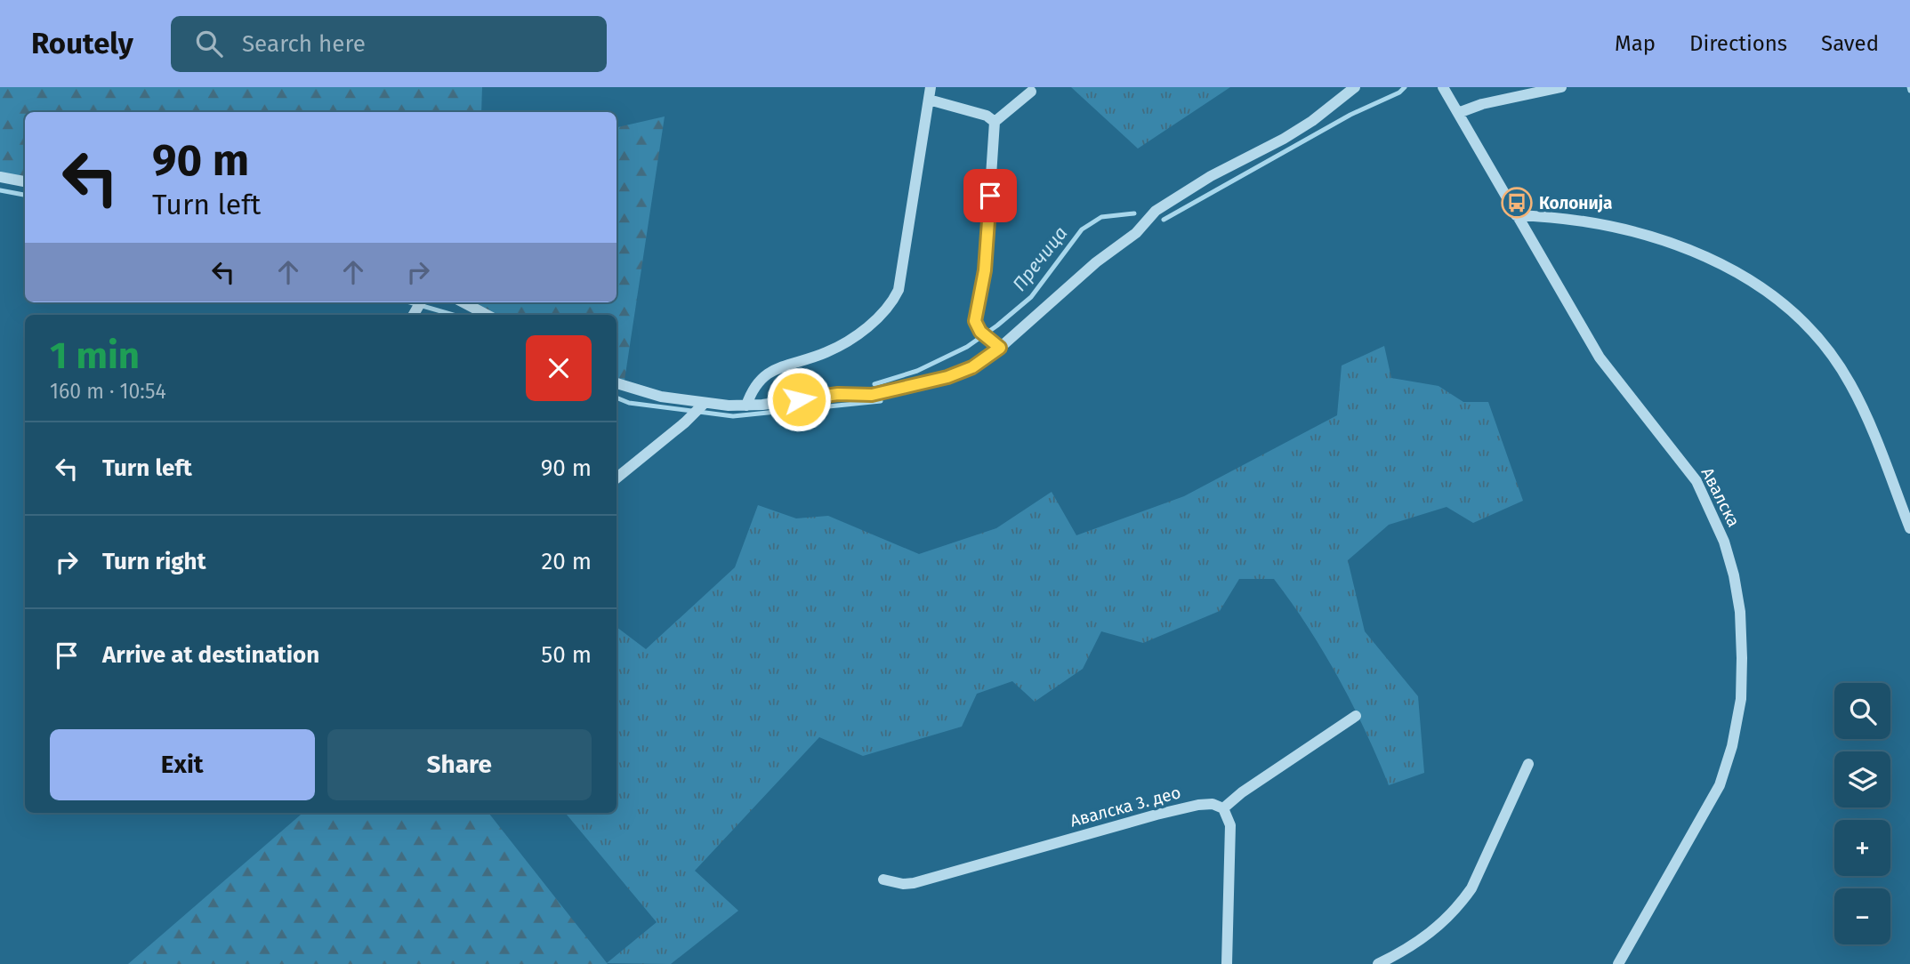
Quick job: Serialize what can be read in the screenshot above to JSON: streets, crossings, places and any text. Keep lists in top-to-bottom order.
{
  "streets": {
    "street": ["Авалска", "Авалска 3. део"]
  },
  "water": ["Пречица"],
  "places": {
    "bus stop": ["Колонија"]
  },
  "page": {
    "header": "Routely",
    "search": "Search here",
    "nav": ["Map", "Directions", "Saved"],
    "turn": ["90 m", "Turn left"],
    "heading": ["1 min", "160 m · 10:54"],
    "list": [
      {
        "name": "Turn left",
        "value": "90 m"
      },
      {
        "name": "Turn right",
        "value": "20 m"
      },
      {
        "name": "Arrive at destination",
        "value": "50 m"
      }
    ],
    "map_buttons": ["+", "−"],
    "buttons": ["Exit", "Share"]
  }
}
